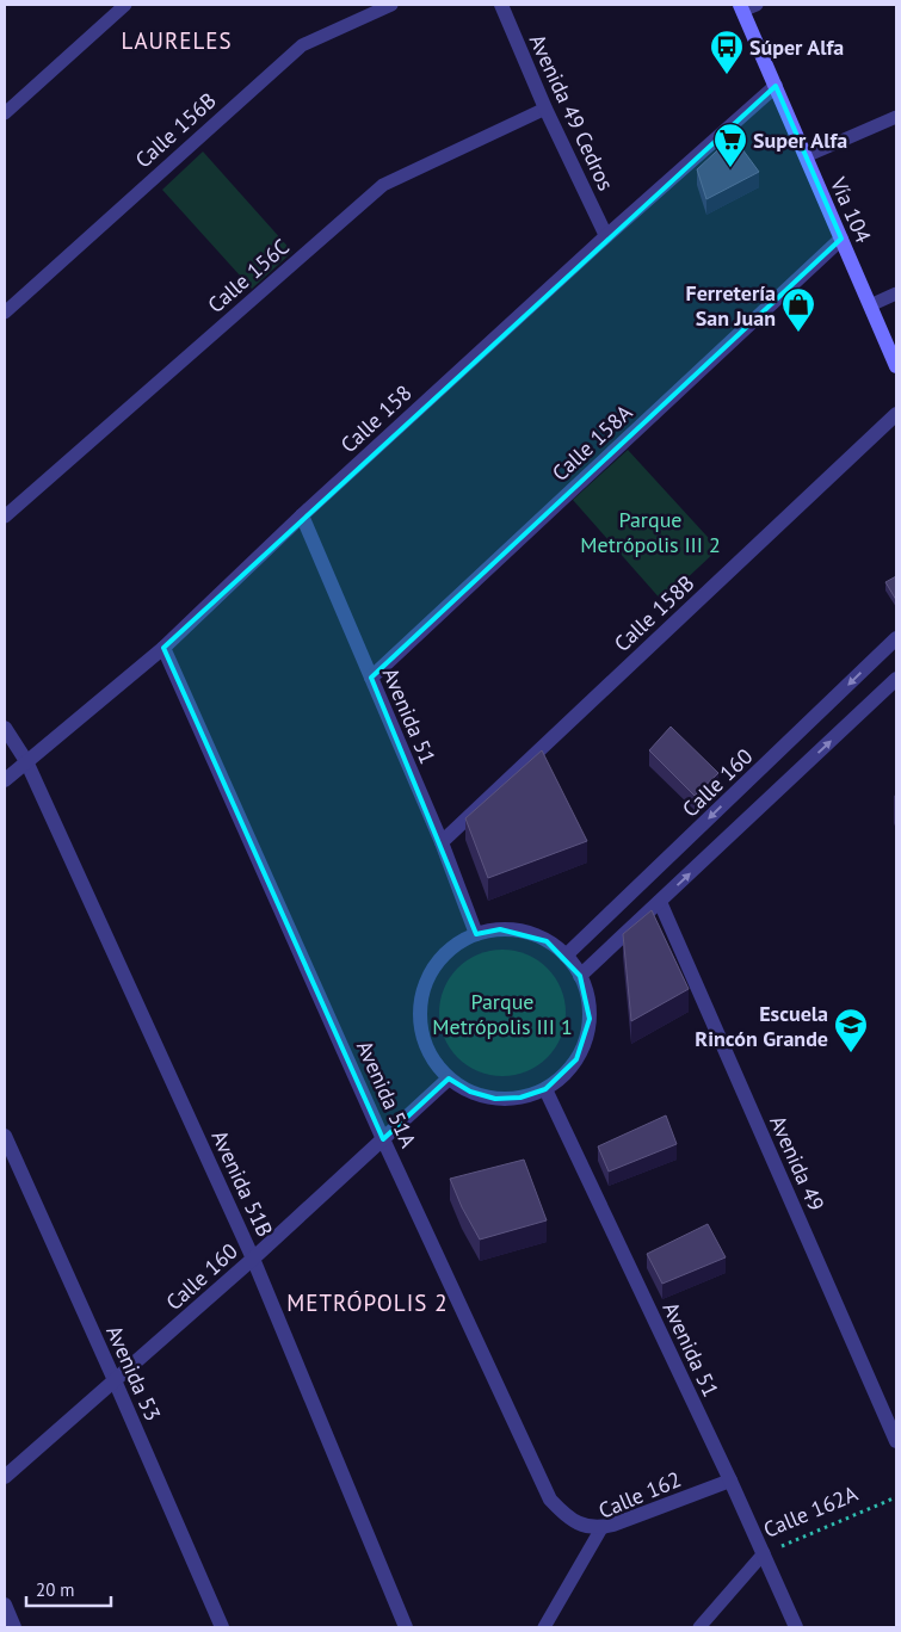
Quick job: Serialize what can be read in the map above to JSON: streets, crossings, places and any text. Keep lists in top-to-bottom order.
{
  "streets": {
    "main road": ["Vía 104"],
    "street": [
      "Avenida 49 Cedros",
      "Calle 158",
      "Calle 158A",
      "Calle 158B",
      "Avenida 51",
      "Calle 160",
      "Avenida 51A",
      "Avenida 49",
      "Avenida 51B",
      "Avenida 53",
      "Calle 162"
    ],
    "lane": ["Calle 156B", "Calle 156C", "Calle 162A"]
  },
  "crossings": [
    ["Avenida 49 Cedros", "Calle 156C"],
    ["Avenida 49 Cedros", "Calle 158"],
    ["Vía 104", "Calle 158"],
    ["Vía 104", "Calle 158A"],
    ["Calle 158", "Avenida 51"],
    ["Calle 158", "Avenida 51A"],
    ["Calle 158", "Avenida 51B"],
    ["Calle 158A", "Avenida 51"],
    ["Calle 158B", "Avenida 51"],
    ["Avenida 51", "Calle 160"],
    ["Avenida 51", "Calle 162"],
    ["Avenida 51", "Calle 162A"],
    ["Calle 160", "Avenida 51A"],
    ["Calle 160", "Avenida 51B"],
    ["Calle 160", "Avenida 53"],
    ["Avenida 51A", "Calle 162"]
  ],
  "districts": ["LAURELES", "METRÓPOLIS 2"],
  "parks": ["Parque Metrópolis III 2", "Parque Metrópolis III 1"],
  "places": {
    "bus stop": ["Súper Alfa"],
    "supermarket": ["Super Alfa"],
    "shop": ["Ferretería San Juan"],
    "school or university": ["Escuela Rincón Grande"]
  },
  "scale_bar": "20 m"
}
